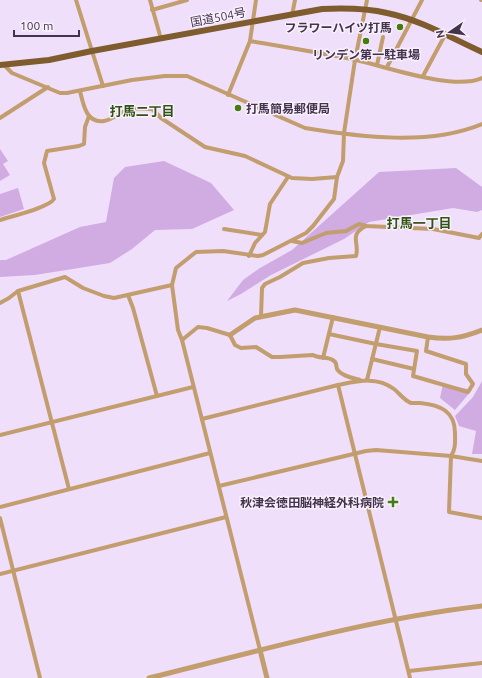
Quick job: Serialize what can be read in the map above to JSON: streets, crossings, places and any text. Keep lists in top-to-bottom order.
{
  "streets": {
    "highway": ["国道504号"]
  },
  "districts": ["打馬二丁目", "打馬一丁目"],
  "places": {
    "other": ["フラワーハイツ打馬", "リンデン第一駐車場", "打馬簡易郵便局"],
    "health": ["秋津会徳田脳神経外科病院"]
  },
  "scale_bar": "100 m",
  "north": "left"
}
